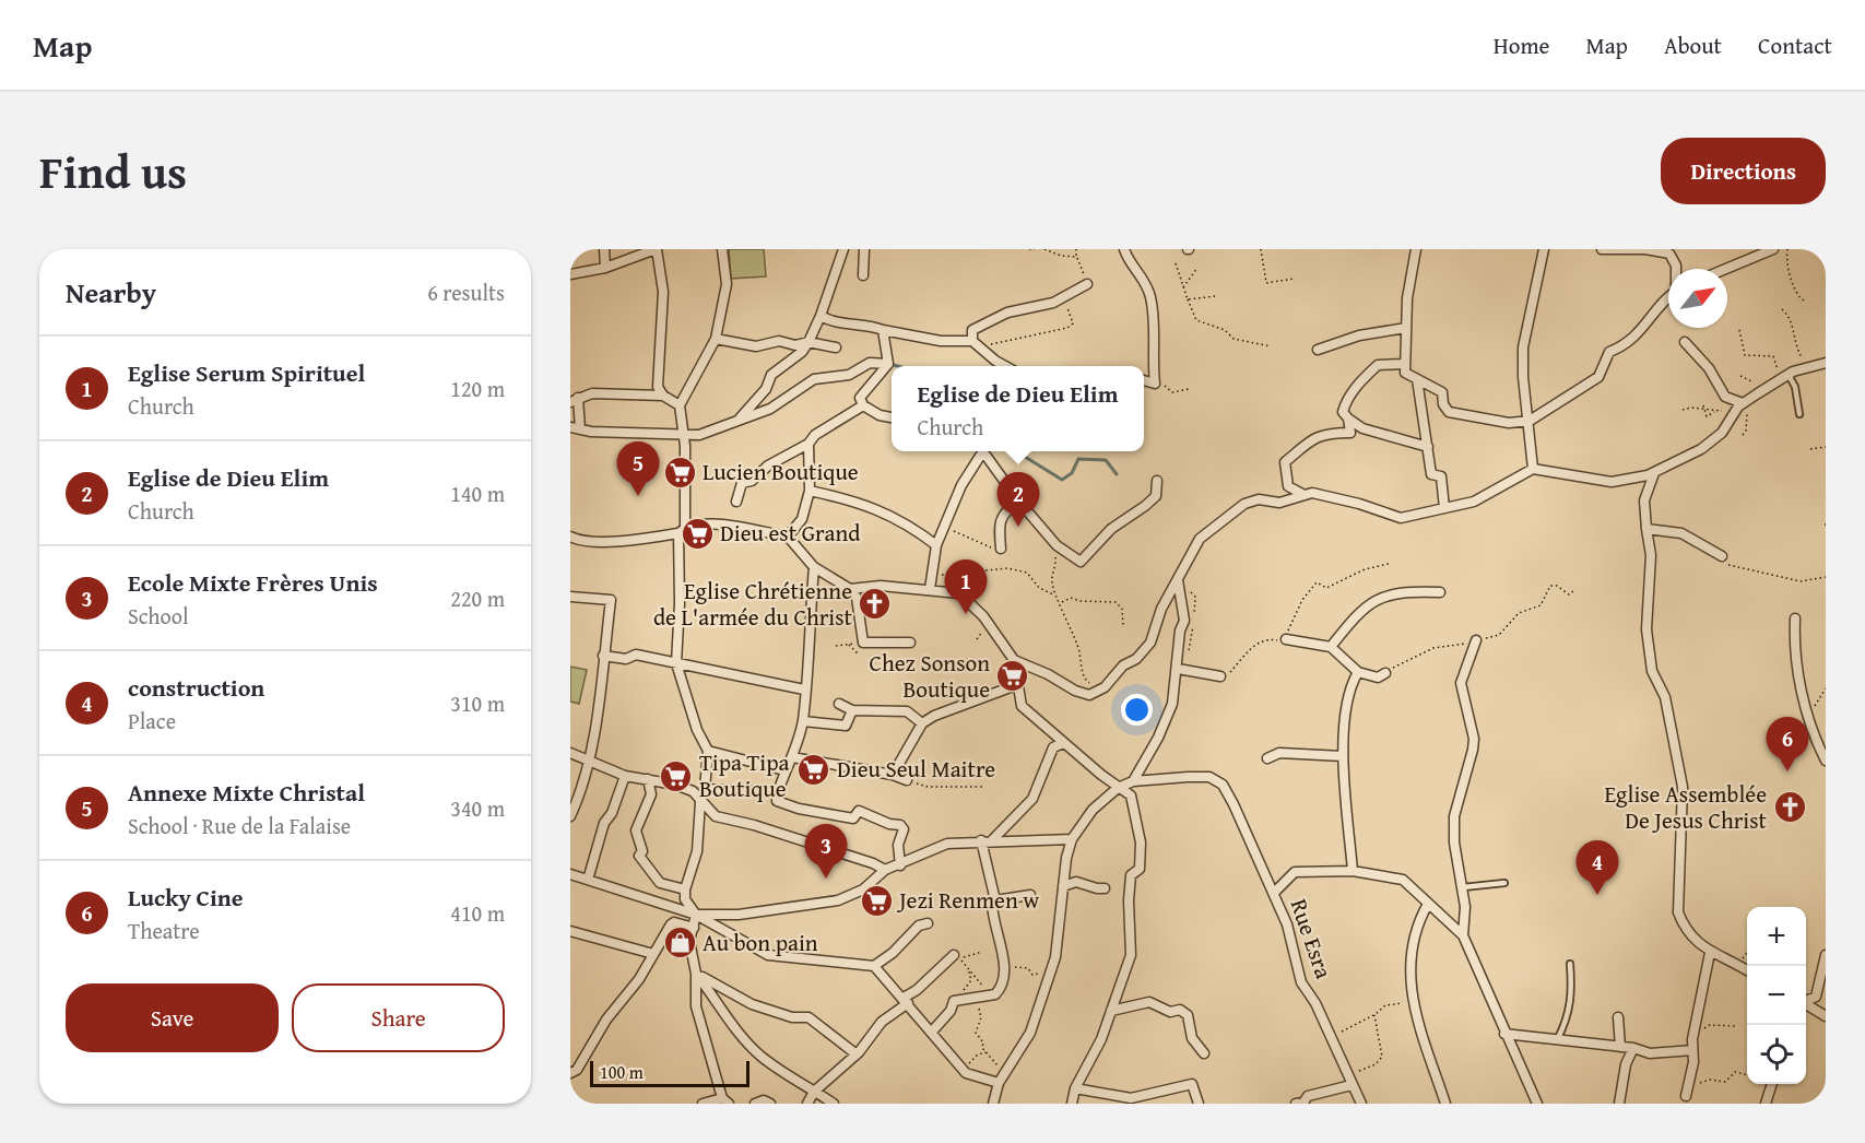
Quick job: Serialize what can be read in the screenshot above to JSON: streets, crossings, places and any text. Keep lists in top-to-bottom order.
{
  "streets": {
    "street": ["Rue Esra"]
  },
  "places": {
    "supermarket": [
      "Lucien Boutique",
      "Dieu est Grand",
      "Chez Sonson Boutique",
      "Dieu Seul Maitre",
      "Tipa Tipa Boutique",
      "Jezi Renmen w"
    ],
    "church": ["Eglise Chrétienne de L'armée du Christ", "Eglise Assemblée De Jesus Christ"],
    "shop": ["Au bon pain"]
  },
  "scale_bar": "100 m",
  "north": "top right",
  "page": {
    "header": "Map",
    "nav": [
      "Home",
      "Map",
      "About",
      "Contact"
    ],
    "title": "Find us",
    "buttons": [
      "Directions",
      ["Save", "Share"]
    ],
    "heading": ["Nearby", "6 results"],
    "list": [
      {
        "mark": "1",
        "name": "Eglise Serum Spirituel",
        "note": "Church",
        "value": "120 m"
      },
      {
        "mark": "2",
        "name": "Eglise de Dieu Elim",
        "note": "Church",
        "value": "140 m"
      },
      {
        "mark": "3",
        "name": "Ecole Mixte Frères Unis",
        "note": "School",
        "value": "220 m"
      },
      {
        "mark": "4",
        "name": "construction",
        "note": "Place",
        "value": "310 m"
      },
      {
        "mark": "5",
        "name": "Annexe Mixte Christal",
        "note": "School · Rue de la Falaise",
        "value": "340 m"
      },
      {
        "mark": "6",
        "name": "Lucky Cine",
        "note": "Theatre",
        "value": "410 m"
      }
    ],
    "popup": ["Eglise de Dieu Elim", "Church"],
    "pins": [
      "5",
      "2",
      "1",
      "6",
      "3",
      "4"
    ],
    "map_buttons": ["+", "−"],
    "scale": "100 m"
  }
}
